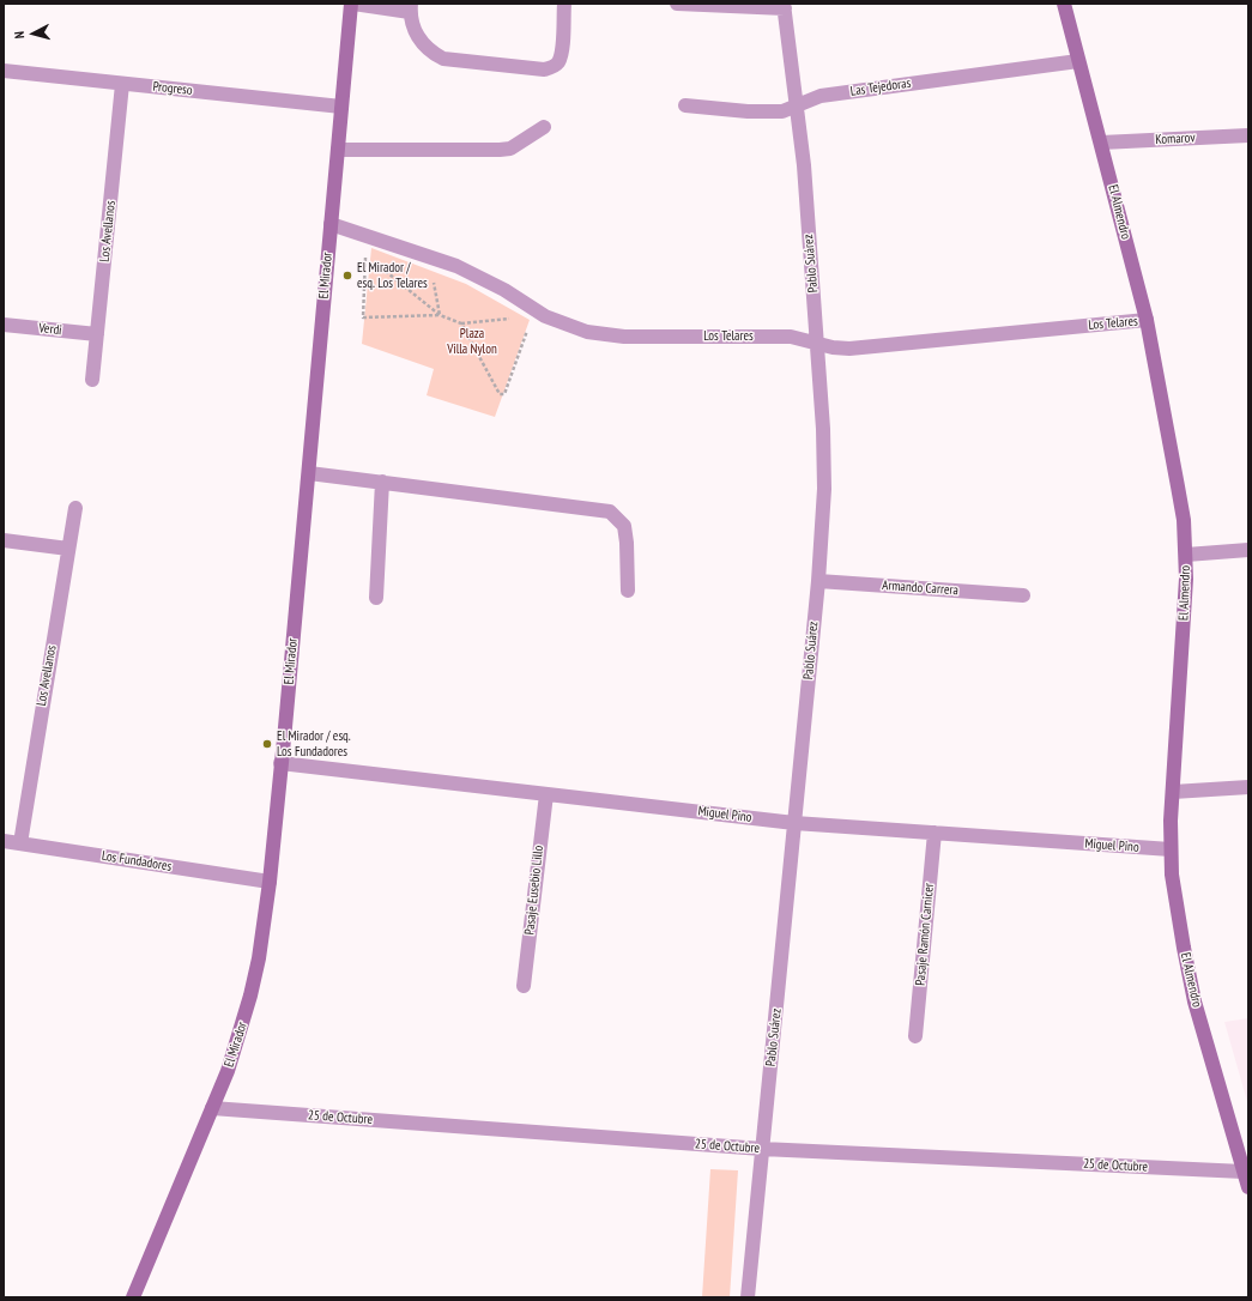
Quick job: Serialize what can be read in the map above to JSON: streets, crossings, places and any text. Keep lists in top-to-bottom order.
{
  "streets": {
    "main road": ["El Almendro", "El Mirador"],
    "street": [
      "Las Tejedoras",
      "Progreso",
      "Komarov",
      "Los Avellanos",
      "Pablo Suárez",
      "Los Telares",
      "Verdi",
      "Armando Carrera",
      "Miguel Pino",
      "Los Fundadores",
      "Pasaje Eusebio Lillo",
      "Pasaje Ramón Carnicer",
      "25 de Octubre"
    ]
  },
  "crossings": [
    ["Las Tejedoras", "El Almendro"],
    ["Las Tejedoras", "Pablo Suárez"],
    ["Progreso", "Los Avellanos"],
    ["Progreso", "El Mirador"],
    ["Komarov", "El Almendro"],
    ["El Almendro", "Los Telares"],
    ["El Almendro", "Miguel Pino"],
    ["El Almendro", "25 de Octubre"],
    ["Los Avellanos", "Verdi"],
    ["Los Avellanos", "Los Fundadores"],
    ["Pablo Suárez", "Los Telares"],
    ["Pablo Suárez", "Armando Carrera"],
    ["Pablo Suárez", "Miguel Pino"],
    ["Pablo Suárez", "25 de Octubre"],
    ["El Mirador", "Los Telares"],
    ["El Mirador", "Miguel Pino"],
    ["El Mirador", "Los Fundadores"],
    ["El Mirador", "25 de Octubre"],
    ["Miguel Pino", "Pasaje Eusebio Lillo"],
    ["Miguel Pino", "Pasaje Ramón Carnicer"]
  ],
  "parks": ["Plaza Villa Nylon"],
  "places": ["El Mirador / esq. Los Telares", "El Mirador / esq. Los Fundadores"],
  "north": "left"
}
